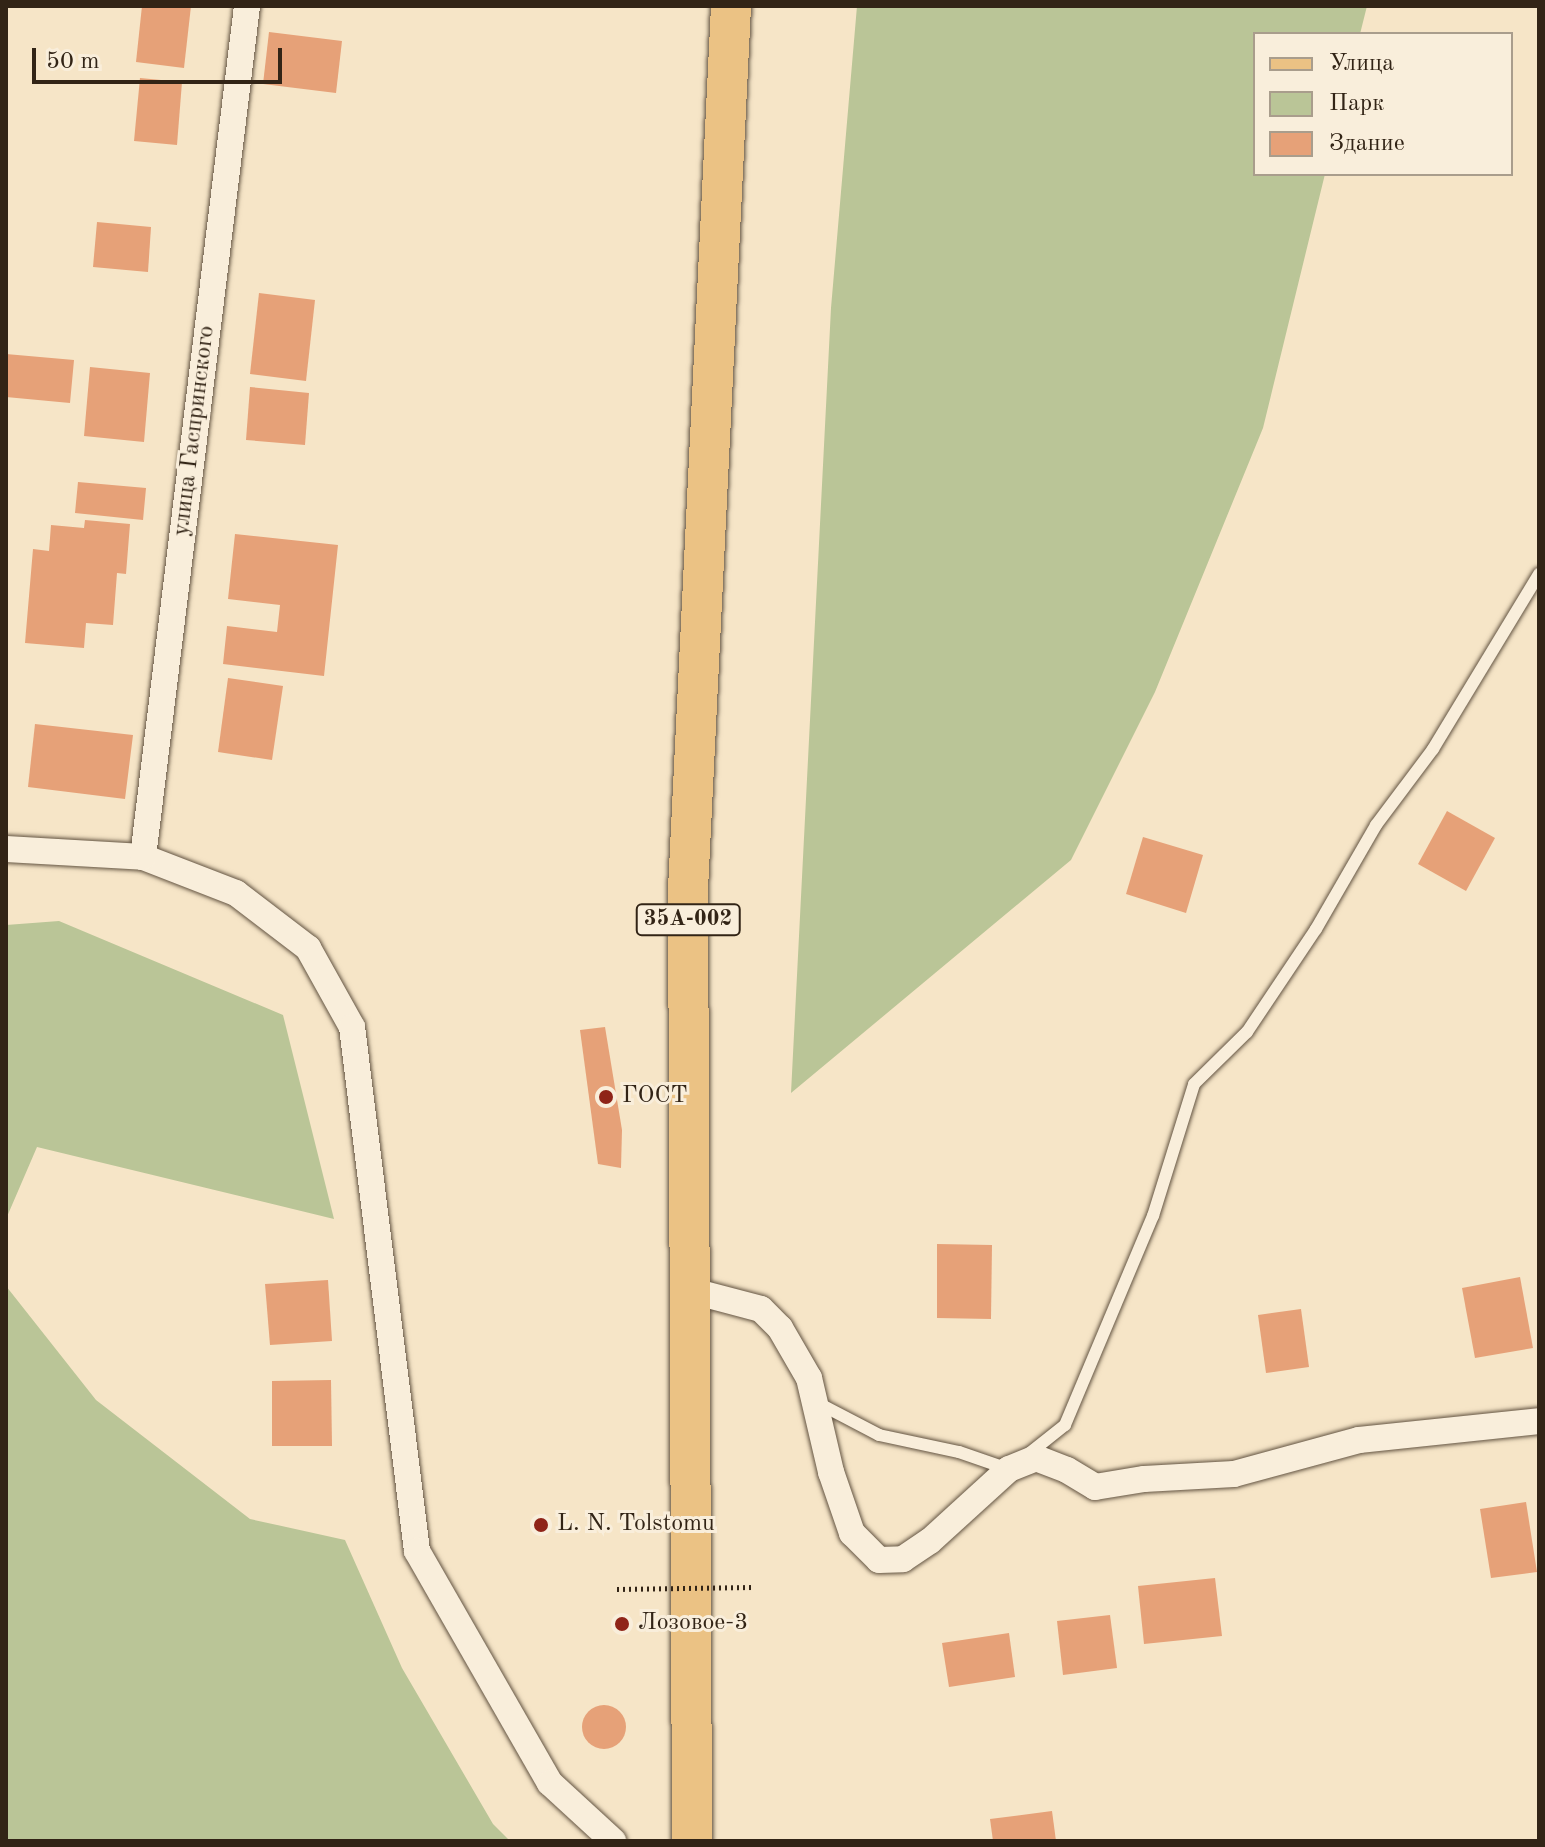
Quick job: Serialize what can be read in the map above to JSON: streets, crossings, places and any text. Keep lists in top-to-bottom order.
{
  "streets": {
    "main road": ["35А-002"],
    "street": ["улица Гаспринского"]
  },
  "places": ["ГОСТ", "L. N. Tolstomu", "Лозовое-3"],
  "legend": ["Улица", "Парк", "Здание"],
  "scale_bar": "50 m"
}
